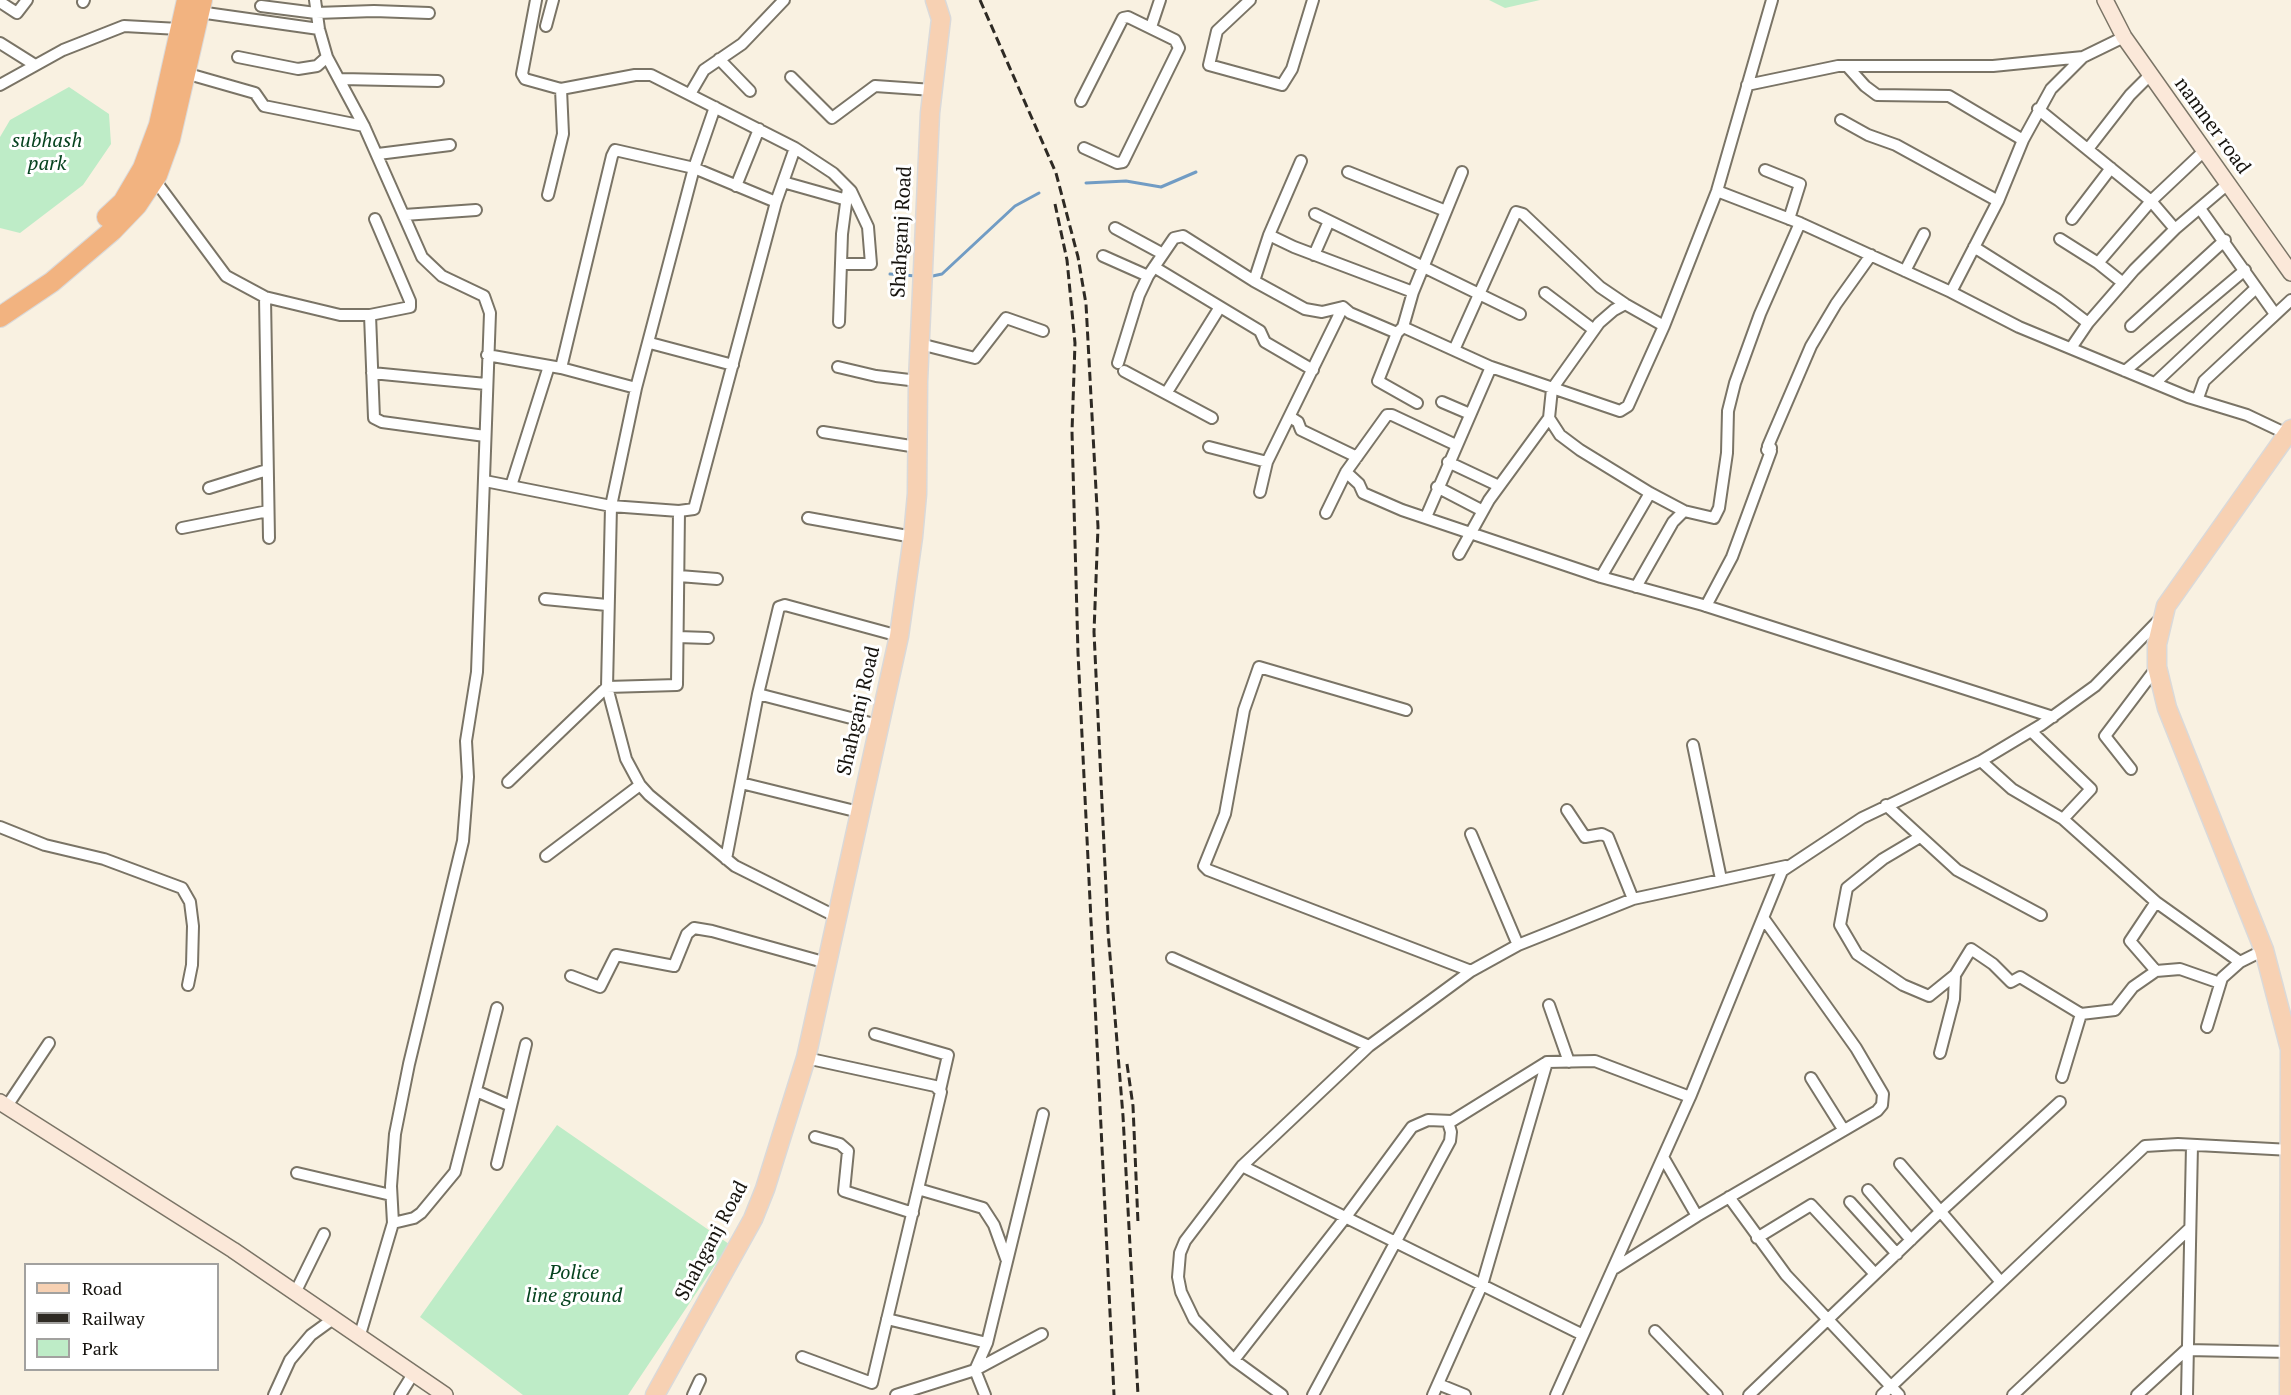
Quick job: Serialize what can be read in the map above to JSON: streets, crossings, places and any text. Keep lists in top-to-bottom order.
{
  "streets": {
    "main road": ["namner road", "Shahganj Road"]
  },
  "parks": ["subhash park", "Police line ground"],
  "legend": ["Road", "Railway", "Park"]
}
